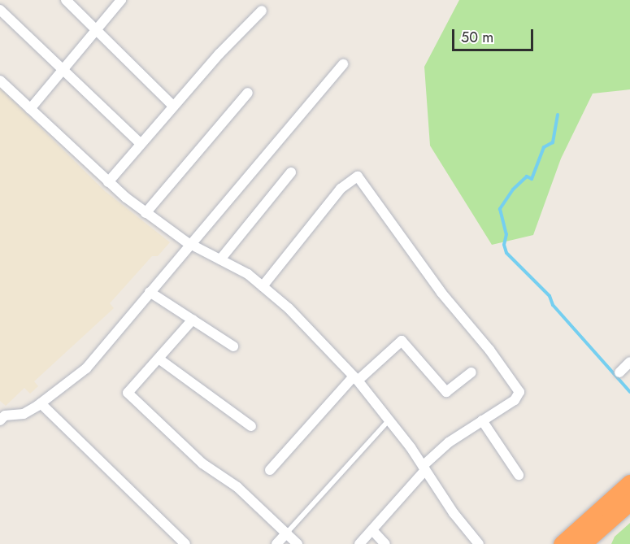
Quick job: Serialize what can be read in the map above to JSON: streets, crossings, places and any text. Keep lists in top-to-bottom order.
{
  "scale_bar": "50 m"
}
